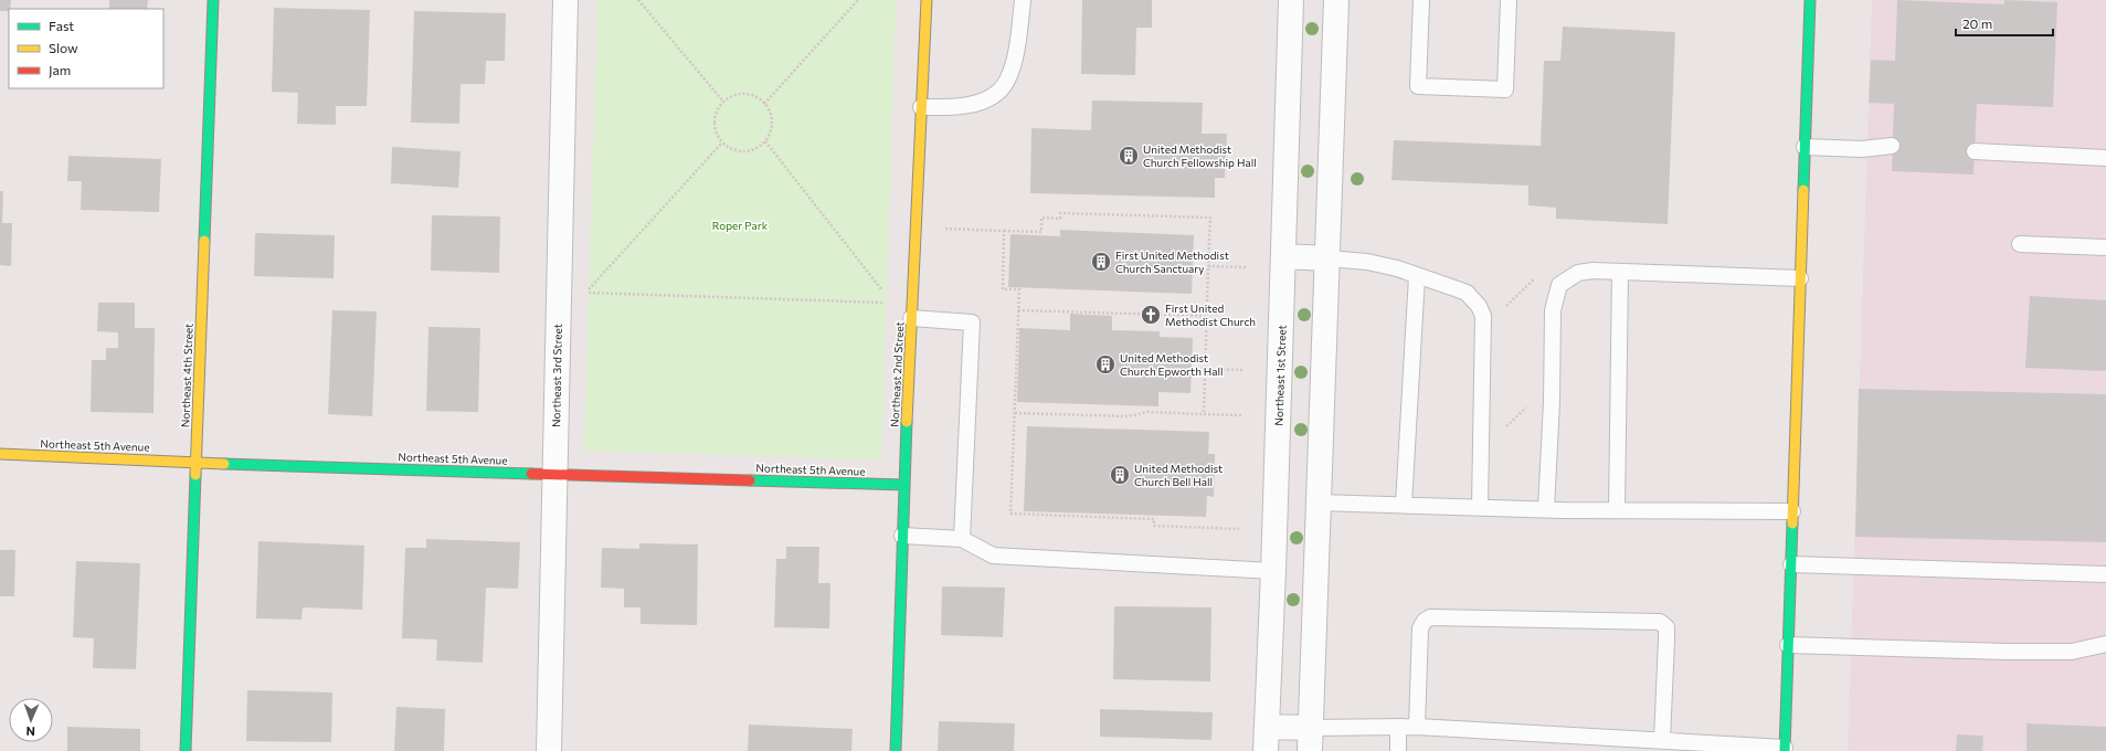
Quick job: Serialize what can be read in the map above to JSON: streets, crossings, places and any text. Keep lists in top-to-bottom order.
{
  "streets": {
    "street": [
      "Northeast 2nd Street",
      "Northeast 4th Street",
      "Northeast 3rd Street",
      "Northeast 1st Street",
      "Northeast 5th Avenue"
    ]
  },
  "crossings": [
    ["Northeast 2nd Street", "Northeast 5th Avenue"],
    ["Northeast 4th Street", "Northeast 5th Avenue"],
    ["Northeast 3rd Street", "Northeast 5th Avenue"]
  ],
  "parks": ["Roper Park"],
  "places": {
    "building": [
      "United Methodist Church Fellowship Hall",
      "First United Methodist Church Sanctuary",
      "United Methodist Church Epworth Hall",
      "United Methodist Church Bell Hall"
    ],
    "church": ["First United Methodist Church"]
  },
  "legend": ["Fast", "Slow", "Jam"],
  "scale_bar": "20 m",
  "north": "bottom"
}
